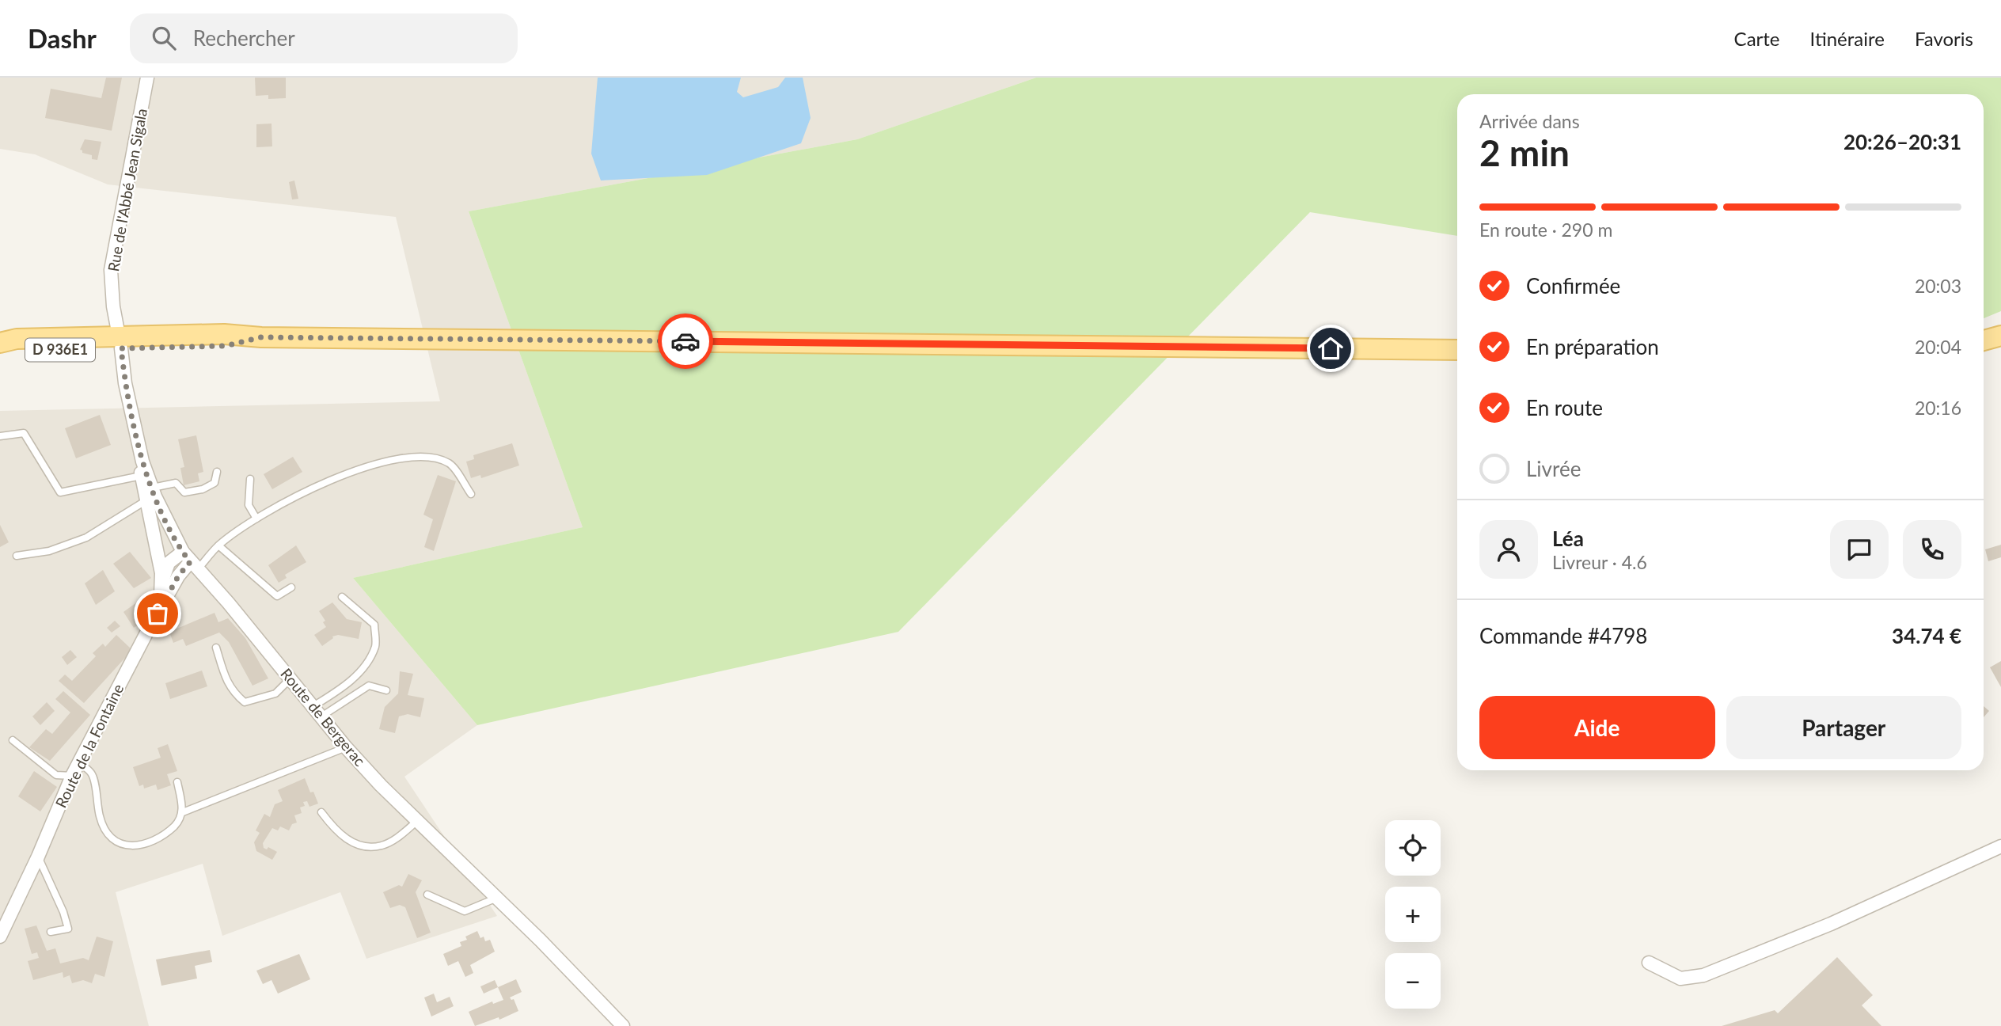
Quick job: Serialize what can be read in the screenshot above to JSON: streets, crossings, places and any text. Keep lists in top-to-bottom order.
{
  "streets": {
    "main road": ["D 936E1"],
    "street": ["Rue de l'Abbé Jean Sigala", "Route de Bergerac", "Route de la Fontaine"]
  },
  "crossings": [
    ["Rue de l'Abbé Jean Sigala", "D 936E1"],
    ["Rue de l'Abbé Jean Sigala", "Route de Bergerac"],
    ["D 936E1", "Route de Bergerac"],
    ["Route de Bergerac", "Route de la Fontaine"]
  ],
  "page": {
    "header": "Dashr",
    "search": "Rechercher",
    "nav": ["Carte", "Itinéraire", "Favoris"],
    "heading": ["2 min", "Arrivée dans", "20:26–20:31"],
    "panel": [
      "Léa",
      "Livreur · 4.6",
      "Commande #4798",
      "34.74 €"
    ],
    "bar": "En route · 290 m",
    "list": [
      ["Confirmée", "20:03"],
      ["En préparation", "20:04"],
      ["En route", "20:16"],
      "Livrée"
    ],
    "buttons": ["Aide", "Partager"],
    "map_buttons": ["+", "−"]
  }
}
